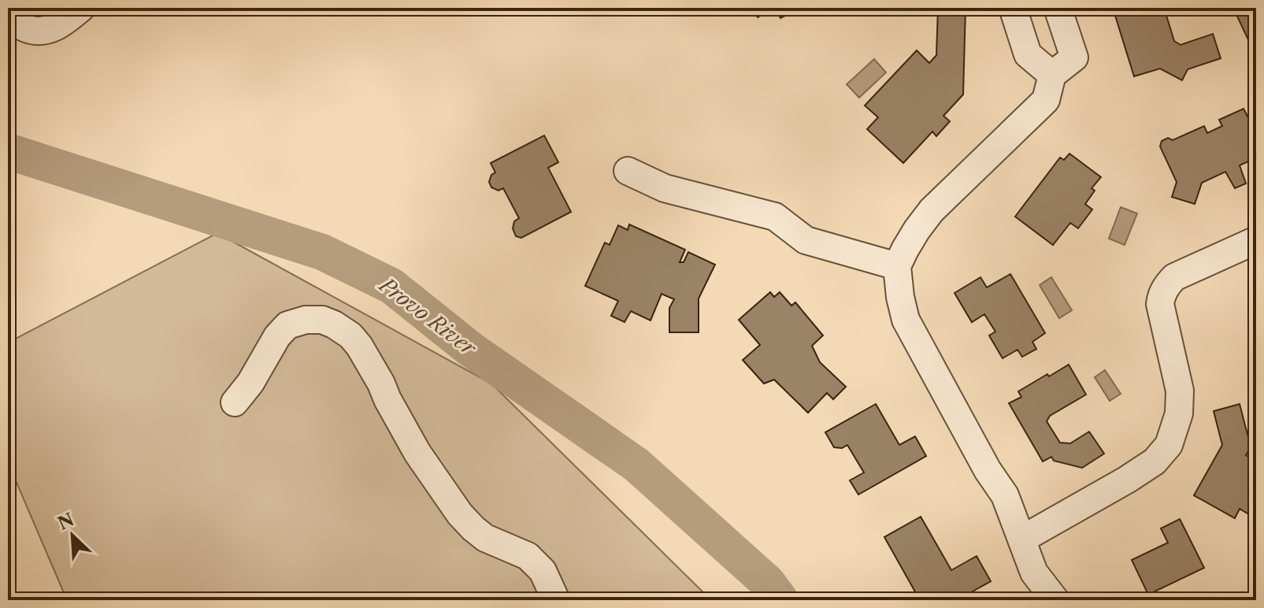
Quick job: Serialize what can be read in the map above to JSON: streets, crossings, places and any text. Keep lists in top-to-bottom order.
{
  "water": ["Provo River"],
  "north": "top left"
}
